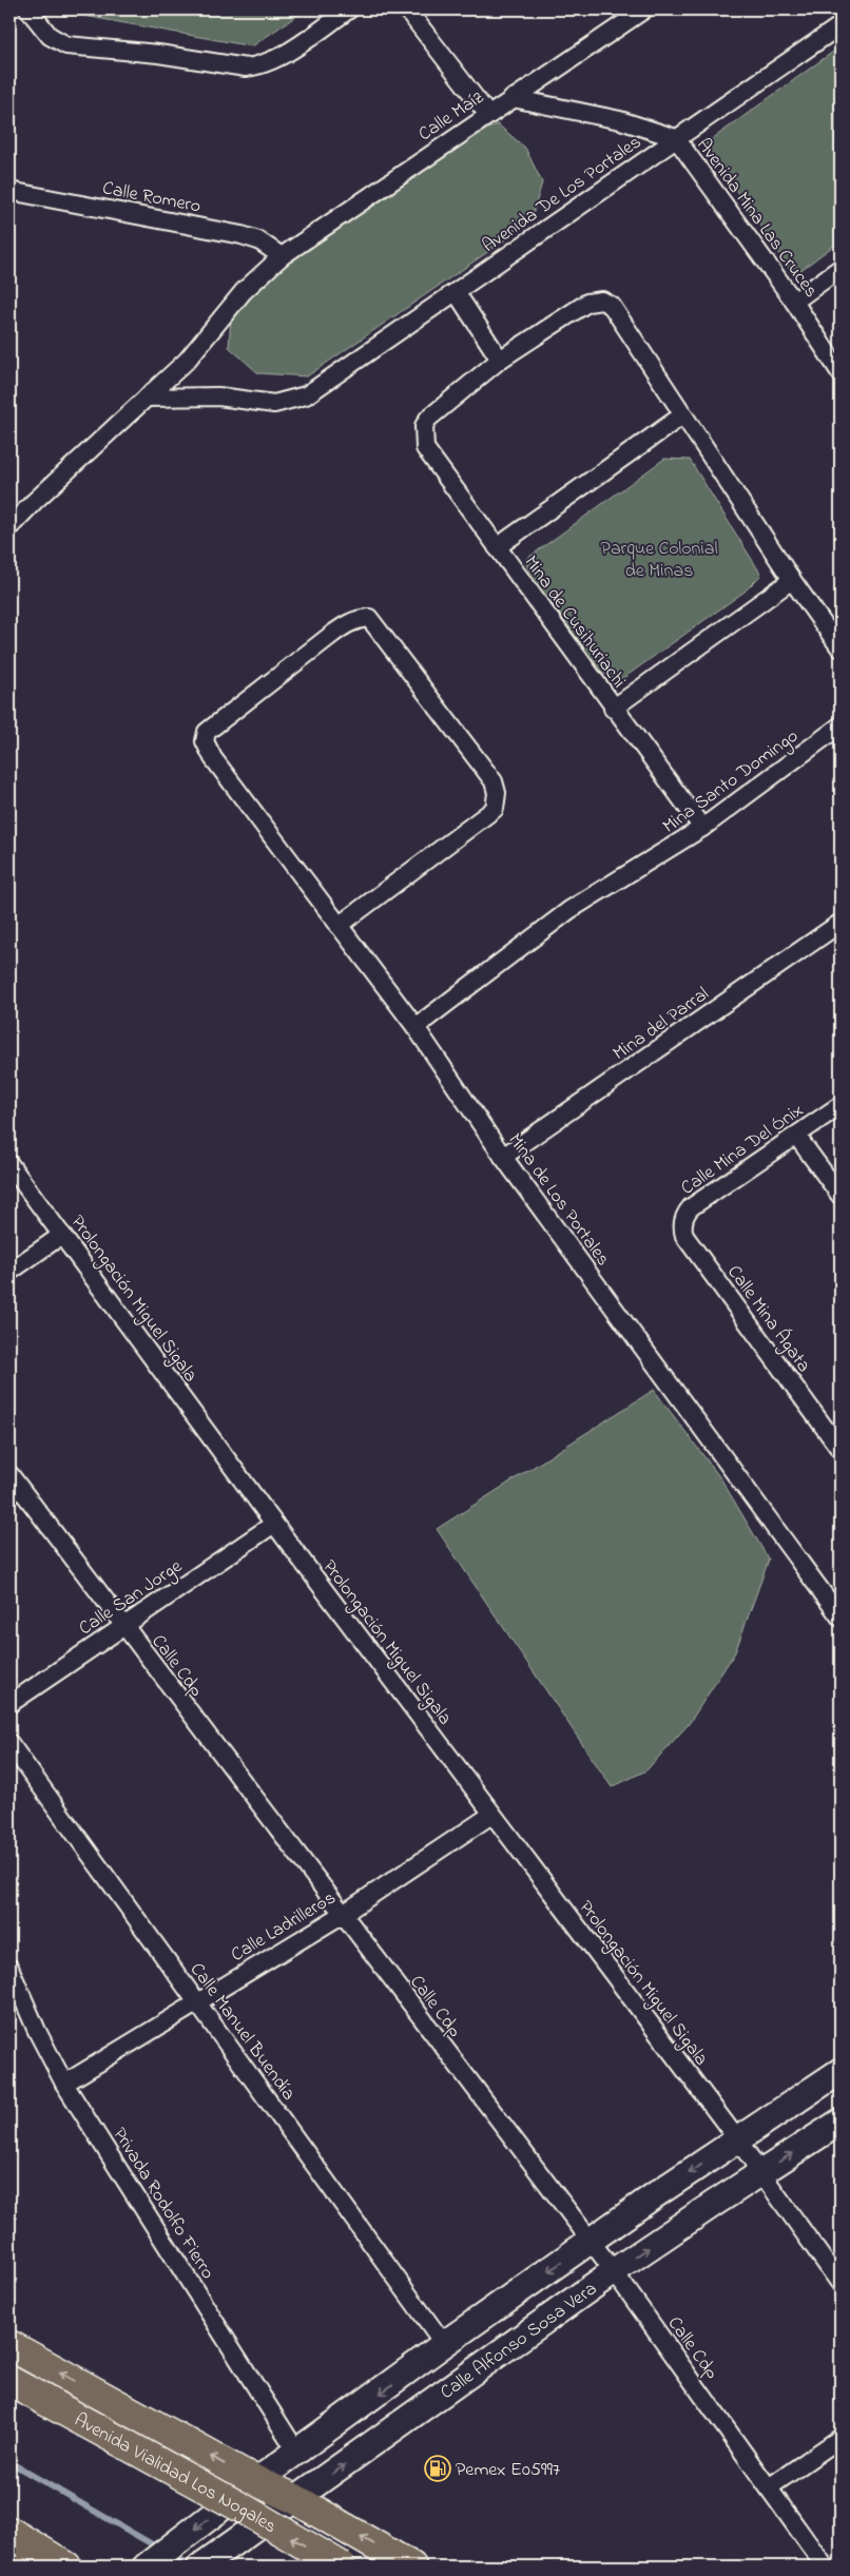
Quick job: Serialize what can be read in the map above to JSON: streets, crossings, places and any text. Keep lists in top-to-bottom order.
{
  "streets": {
    "highway": ["Avenida Vialidad Los Nogales"],
    "main road": ["Calle Alfonso Sosa Vera"],
    "street": [
      "Calle Maíz",
      "Avenida De Los Portales",
      "Calle Romero",
      "Avenida Mina Las Cruces",
      "Mina de Cusihuriachi",
      "Mina Santo Domingo",
      "Mina del Parral",
      "Calle Mina Del Ónix",
      "Mina de Los Portales",
      "Prolongación Miguel Sigala",
      "Calle Mina Ágata",
      "Calle San Jorge",
      "Calle Cdp",
      "Calle Ladrilleros",
      "Calle Manuel Buendía",
      "Privada Rodolfo Fierro"
    ]
  },
  "crossings": [
    ["Calle Maíz", "Avenida De Los Portales"],
    ["Calle Maíz", "Calle Romero"],
    ["Avenida De Los Portales", "Avenida Mina Las Cruces"],
    ["Mina de Cusihuriachi", "Mina Santo Domingo"],
    ["Mina Santo Domingo", "Mina de Los Portales"],
    ["Mina del Parral", "Mina de Los Portales"],
    ["Calle Mina Del Ónix", "Calle Mina Ágata"],
    ["Prolongación Miguel Sigala", "Calle San Jorge"],
    ["Prolongación Miguel Sigala", "Calle Ladrilleros"],
    ["Prolongación Miguel Sigala", "Calle Alfonso Sosa Vera"],
    ["Calle San Jorge", "Calle Cdp"],
    ["Calle Cdp", "Calle Ladrilleros"],
    ["Calle Cdp", "Calle Alfonso Sosa Vera"],
    ["Calle Ladrilleros", "Calle Manuel Buendía"],
    ["Calle Ladrilleros", "Privada Rodolfo Fierro"],
    ["Calle Manuel Buendía", "Calle Alfonso Sosa Vera"],
    ["Privada Rodolfo Fierro", "Calle Alfonso Sosa Vera"]
  ],
  "parks": ["Parque Colonial de Minas"],
  "places": {
    "fuel station": ["Pemex E05997"]
  }
}
